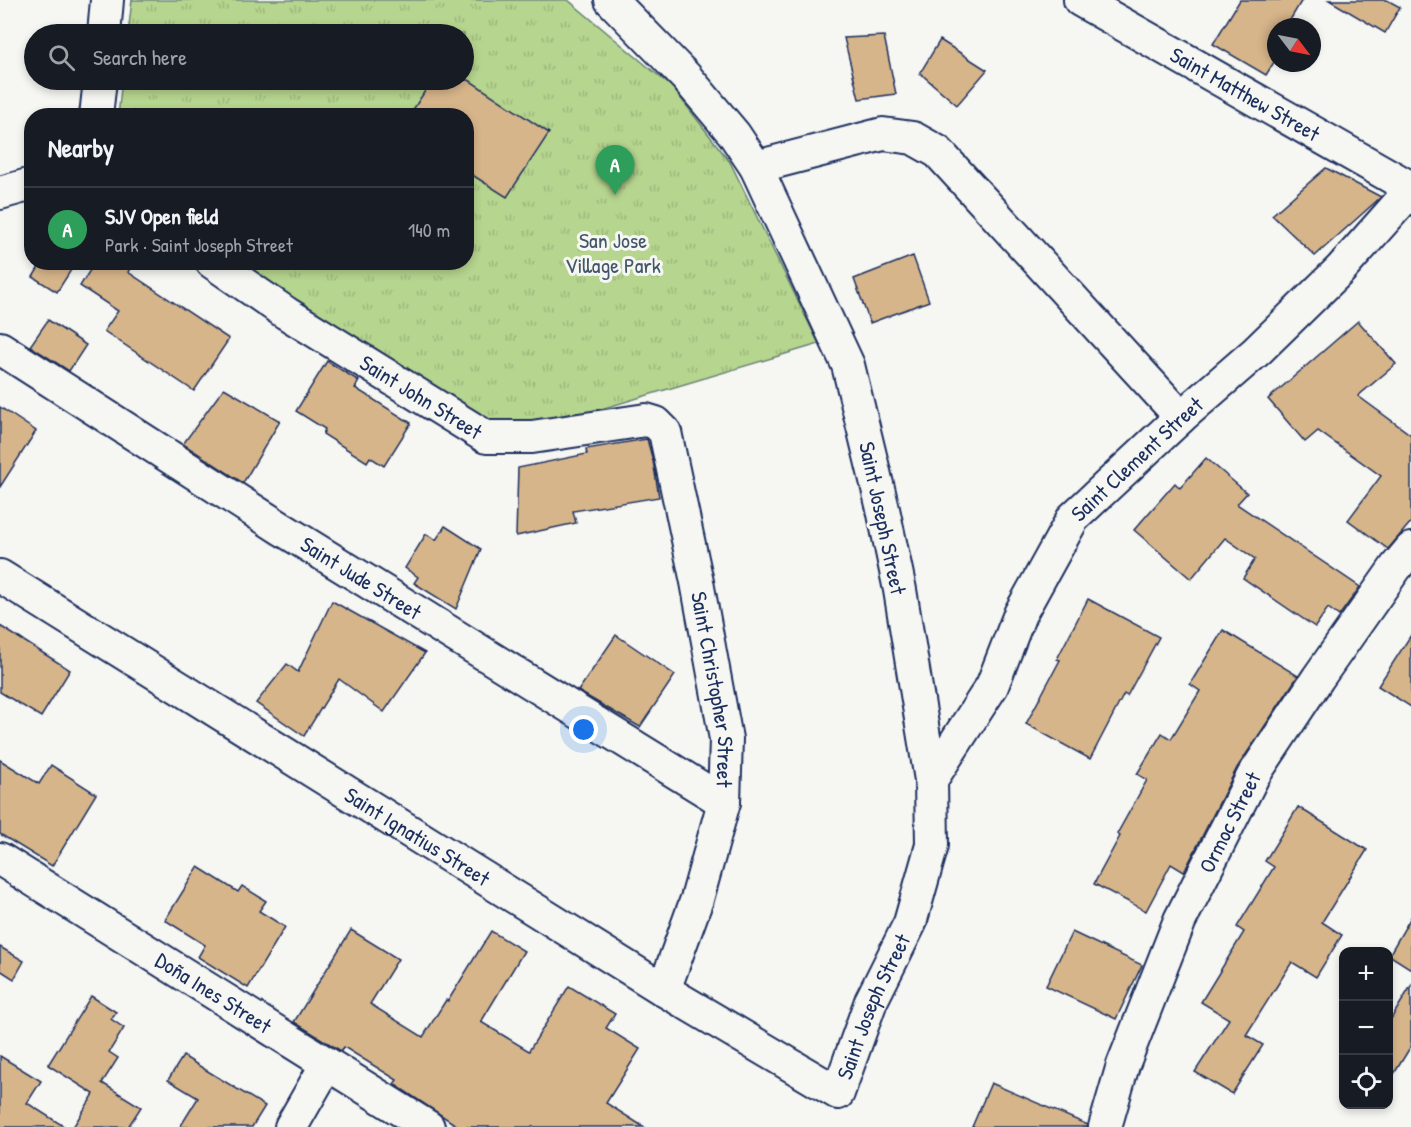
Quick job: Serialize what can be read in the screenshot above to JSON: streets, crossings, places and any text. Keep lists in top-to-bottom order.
{
  "streets": {
    "street": [
      "Saint Matthew Street",
      "Saint John Street",
      "Saint Clement Street",
      "Saint Joseph Street",
      "Saint Jude Street",
      "Saint Christopher Street",
      "Ormoc Street",
      "Saint Ignatius Street",
      "Doña Ines Street"
    ]
  },
  "crossings": [
    ["Saint Matthew Street", "Saint Clement Street"],
    ["Saint John Street", "Saint Christopher Street"],
    ["Saint Clement Street", "Saint Joseph Street"],
    ["Saint Joseph Street", "Saint Ignatius Street"],
    ["Saint Jude Street", "Saint Christopher Street"],
    ["Saint Christopher Street", "Saint Ignatius Street"]
  ],
  "parks": ["San Jose Village Park"],
  "north": "bottom right",
  "page": {
    "search": "Search here",
    "heading": "Nearby",
    "pins": "A",
    "list": [
      {
        "mark": "A",
        "name": "SJV Open field",
        "note": "Park · Saint Joseph Street",
        "value": "140 m"
      }
    ],
    "map_buttons": ["+", "−"]
  }
}
